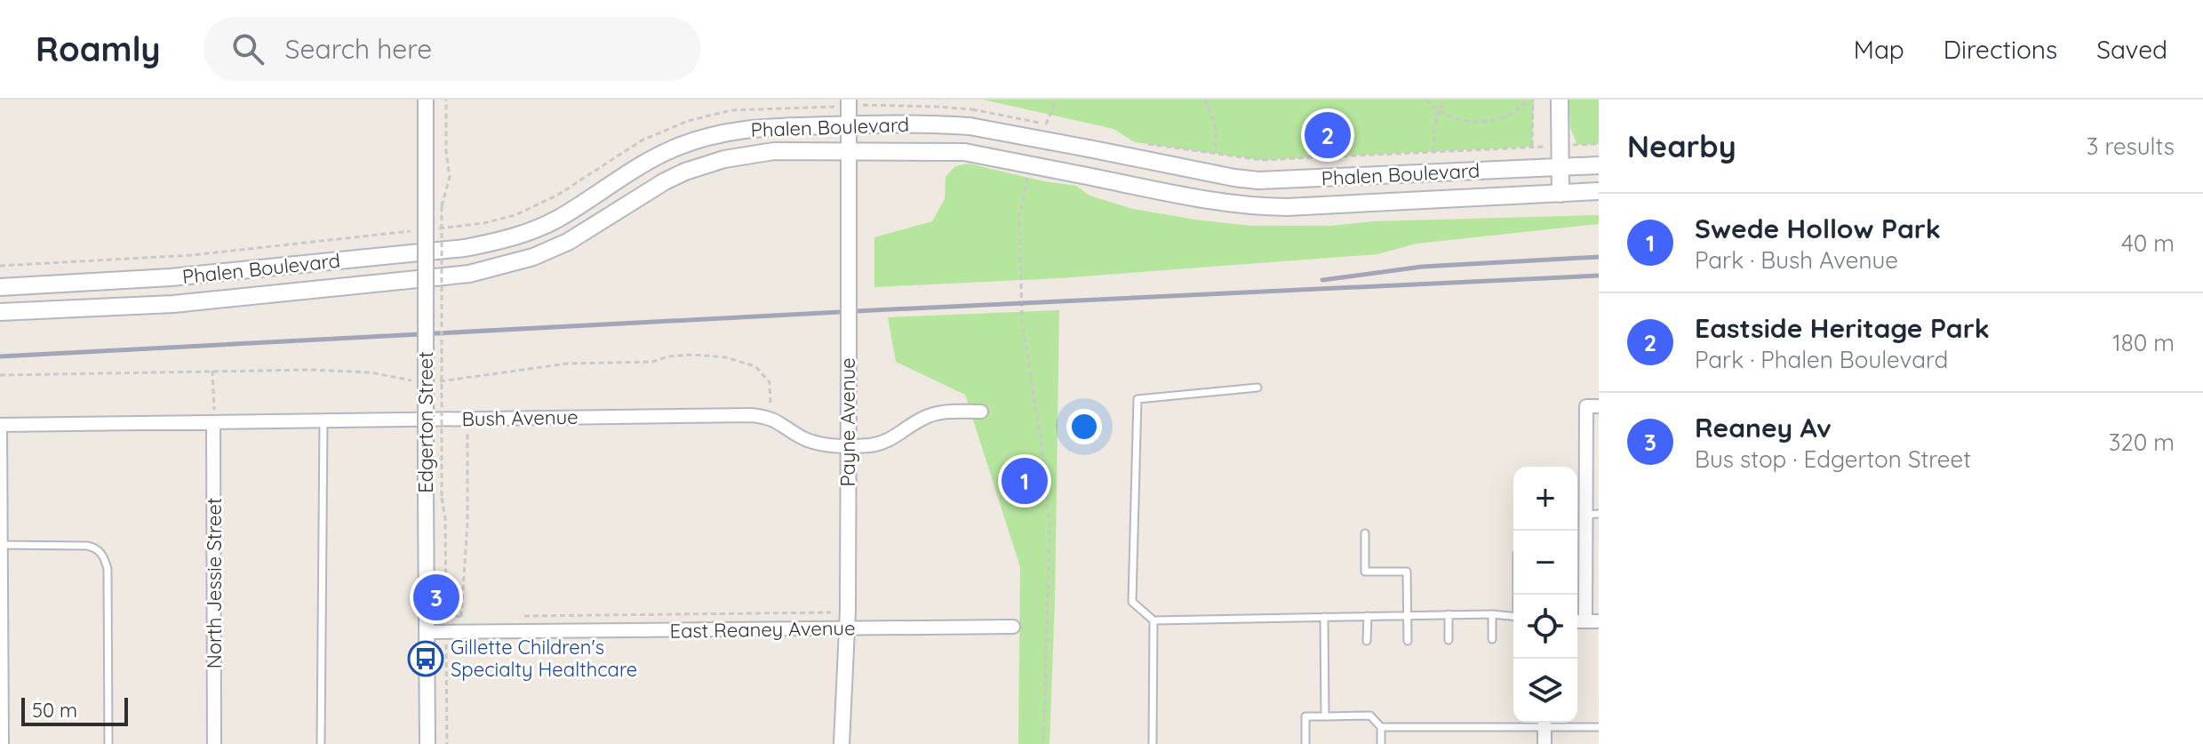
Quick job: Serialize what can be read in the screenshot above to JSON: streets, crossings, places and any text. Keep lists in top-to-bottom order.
{
  "streets": {
    "main road": ["Phalen Boulevard"],
    "street": [
      "Bush Avenue",
      "Edgerton Street",
      "Payne Avenue",
      "North Jessie Street",
      "East Reaney Avenue"
    ]
  },
  "crossings": [
    ["Phalen Boulevard", "Payne Avenue"],
    ["Bush Avenue", "Payne Avenue"],
    ["Bush Avenue", "North Jessie Street"],
    ["Edgerton Street", "East Reaney Avenue"],
    ["Payne Avenue", "East Reaney Avenue"]
  ],
  "places": {
    "bus stop": ["Gillette Children's Specialty Healthcare"]
  },
  "scale_bar": "50 m",
  "page": {
    "header": "Roamly",
    "search": "Search here",
    "nav": ["Map", "Directions", "Saved"],
    "heading": ["Nearby", "3 results"],
    "pins": ["2", "1", "3"],
    "list": [
      {
        "mark": "1",
        "name": "Swede Hollow Park",
        "note": "Park · Bush Avenue",
        "value": "40 m"
      },
      {
        "mark": "2",
        "name": "Eastside Heritage Park",
        "note": "Park · Phalen Boulevard",
        "value": "180 m"
      },
      {
        "mark": "3",
        "name": "Reaney Av",
        "note": "Bus stop · Edgerton Street",
        "value": "320 m"
      }
    ],
    "map_buttons": ["+", "−"],
    "scale": "50 m"
  }
}
